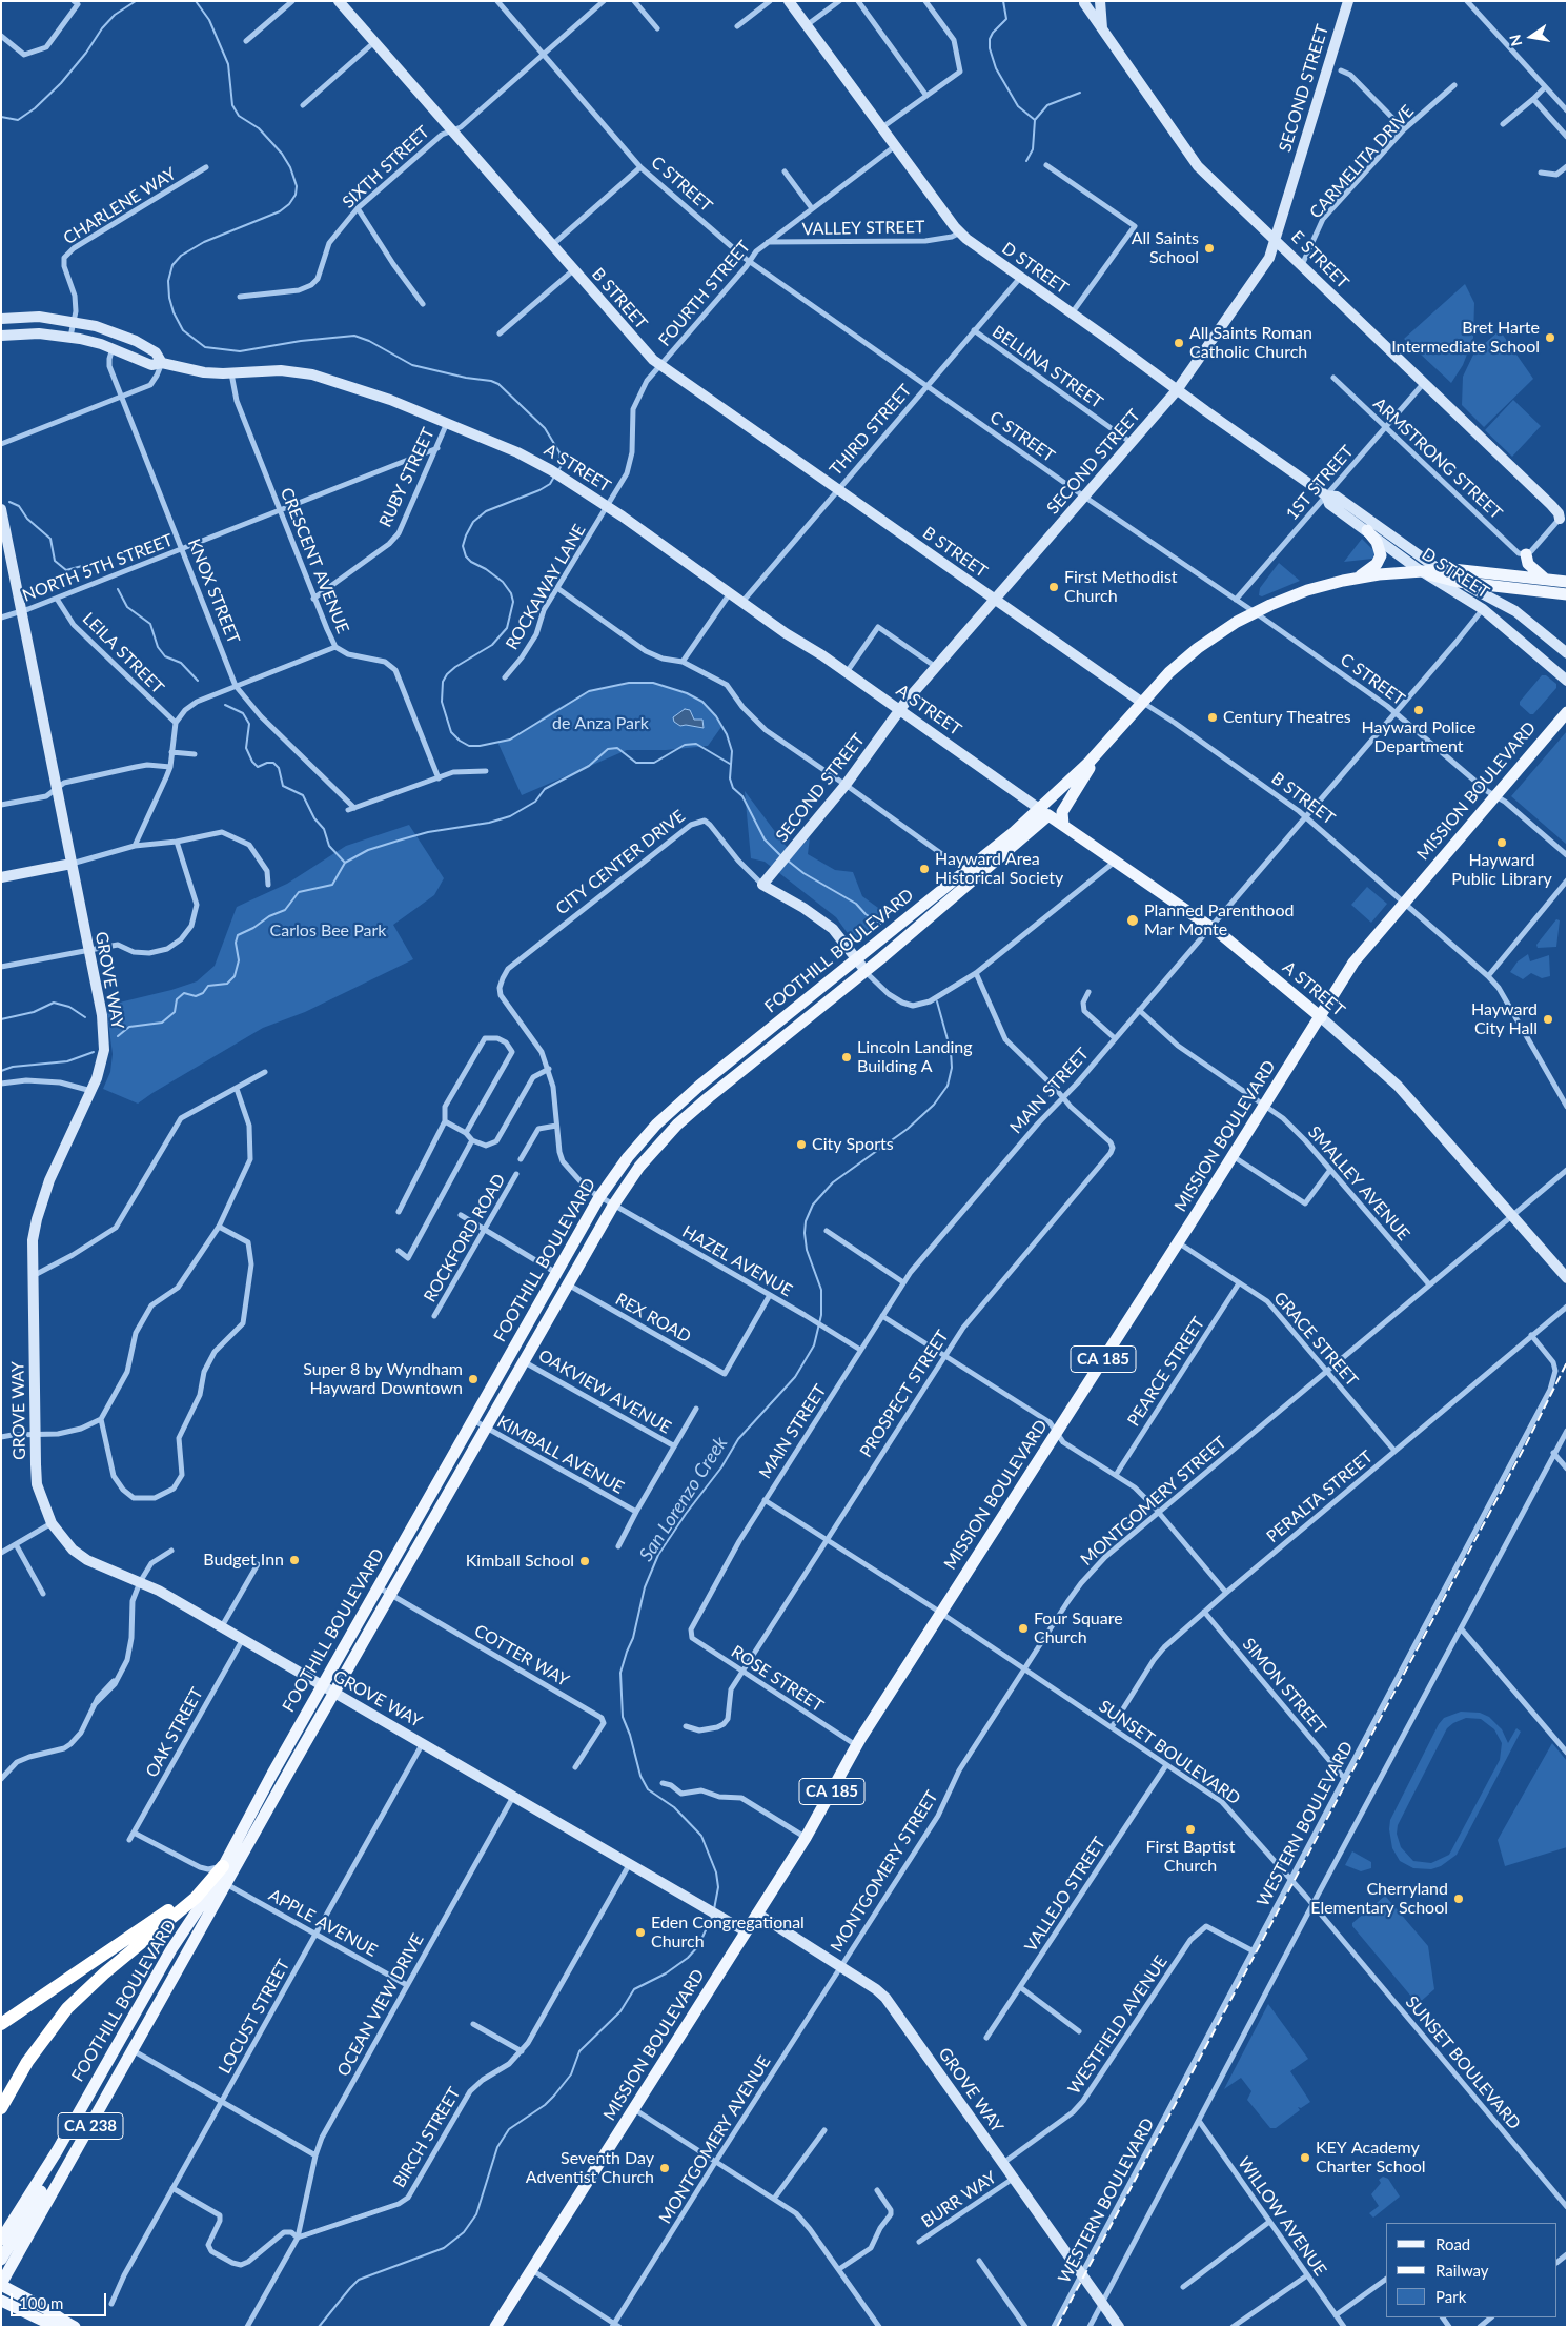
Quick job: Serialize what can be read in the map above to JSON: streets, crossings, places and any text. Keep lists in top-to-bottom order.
{
  "streets": {
    "main road": [
      "SECOND STREET",
      "E STREET",
      "D STREET",
      "B STREET",
      "A STREET",
      "MISSION BOULEVARD",
      "CITY CENTER DRIVE",
      "FOOTHILL BOULEVARD",
      "GROVE WAY",
      "CA 185",
      "CA 238"
    ],
    "street": [
      "CARMELITA DRIVE",
      "SIXTH STREET",
      "C STREET",
      "CHARLENE WAY",
      "VALLEY STREET",
      "FOURTH STREET",
      "BELLINA STREET",
      "THIRD STREET",
      "ARMSTRONG STREET",
      "RUBY STREET",
      "1ST STREET",
      "CRESCENT AVENUE",
      "NORTH 5TH STREET",
      "ROCKAWAY LANE",
      "KNOX STREET",
      "LEILA STREET",
      "MAIN STREET",
      "SMALLEY AVENUE",
      "ROCKFORD ROAD",
      "HAZEL AVENUE",
      "REX ROAD",
      "GRACE STREET",
      "PEARCE STREET",
      "OAKVIEW AVENUE",
      "PROSPECT STREET",
      "KIMBALL AVENUE",
      "PERALTA STREET",
      "MONTGOMERY STREET",
      "COTTER WAY",
      "ROSE STREET",
      "SIMON STREET",
      "OAK STREET",
      "SUNSET BOULEVARD",
      "WESTERN BOULEVARD",
      "VALLEJO STREET",
      "APPLE AVENUE",
      "OCEAN VIEW DRIVE",
      "LOCUST STREET",
      "WESTFIELD AVENUE",
      "BIRCH STREET",
      "MONTGOMERY AVENUE",
      "BURR WAY",
      "WILLOW AVENUE"
    ]
  },
  "crossings": [
    ["SECOND STREET", "C STREET"],
    ["SECOND STREET", "E STREET"],
    ["SECOND STREET", "D STREET"],
    ["SECOND STREET", "B STREET"],
    ["SECOND STREET", "BELLINA STREET"],
    ["SECOND STREET", "A STREET"],
    ["SECOND STREET", "CITY CENTER DRIVE"],
    ["CARMELITA DRIVE", "E STREET"],
    ["SIXTH STREET", "C STREET"],
    ["SIXTH STREET", "B STREET"],
    ["C STREET", "FOURTH STREET"],
    ["C STREET", "THIRD STREET"],
    ["C STREET", "1ST STREET"],
    ["C STREET", "MISSION BOULEVARD"],
    ["C STREET", "FOOTHILL BOULEVARD"],
    ["C STREET", "MAIN STREET"],
    ["CHARLENE WAY", "A STREET"],
    ["VALLEY STREET", "D STREET"],
    ["VALLEY STREET", "FOURTH STREET"],
    ["E STREET", "1ST STREET"],
    ["D STREET", "FOURTH STREET"],
    ["D STREET", "THIRD STREET"],
    ["D STREET", "1ST STREET"],
    ["D STREET", "FOOTHILL BOULEVARD"],
    ["D STREET", "MAIN STREET"],
    ["FOURTH STREET", "B STREET"],
    ["FOURTH STREET", "A STREET"],
    ["FOURTH STREET", "ROCKAWAY LANE"],
    ["B STREET", "THIRD STREET"],
    ["B STREET", "MISSION BOULEVARD"],
    ["B STREET", "FOOTHILL BOULEVARD"],
    ["B STREET", "MAIN STREET"],
    ["BELLINA STREET", "THIRD STREET"],
    ["THIRD STREET", "A STREET"],
    ["ARMSTRONG STREET", "1ST STREET"],
    ["A STREET", "RUBY STREET"],
    ["A STREET", "CRESCENT AVENUE"],
    ["A STREET", "ROCKAWAY LANE"],
    ["A STREET", "KNOX STREET"],
    ["A STREET", "MISSION BOULEVARD"],
    ["A STREET", "CITY CENTER DRIVE"],
    ["A STREET", "FOOTHILL BOULEVARD"],
    ["A STREET", "MAIN STREET"],
    ["A STREET", "MONTGOMERY STREET"],
    ["RUBY STREET", "CRESCENT AVENUE"],
    ["RUBY STREET", "NORTH 5TH STREET"],
    ["CRESCENT AVENUE", "NORTH 5TH STREET"],
    ["NORTH 5TH STREET", "KNOX STREET"],
    ["NORTH 5TH STREET", "LEILA STREET"],
    ["NORTH 5TH STREET", "GROVE WAY"],
    ["MISSION BOULEVARD", "GROVE WAY"],
    ["MISSION BOULEVARD", "SMALLEY AVENUE"],
    ["MISSION BOULEVARD", "GRACE STREET"],
    ["MISSION BOULEVARD", "ROSE STREET"],
    ["MISSION BOULEVARD", "SUNSET BOULEVARD"],
    ["CITY CENTER DRIVE", "FOOTHILL BOULEVARD"],
    ["CITY CENTER DRIVE", "HAZEL AVENUE"],
    ["FOOTHILL BOULEVARD", "GROVE WAY"],
    ["FOOTHILL BOULEVARD", "HAZEL AVENUE"],
    ["FOOTHILL BOULEVARD", "REX ROAD"],
    ["FOOTHILL BOULEVARD", "OAKVIEW AVENUE"],
    ["FOOTHILL BOULEVARD", "KIMBALL AVENUE"],
    ["FOOTHILL BOULEVARD", "COTTER WAY"],
    ["FOOTHILL BOULEVARD", "APPLE AVENUE"],
    ["GROVE WAY", "MONTGOMERY STREET"],
    ["GROVE WAY", "OAK STREET"],
    ["GROVE WAY", "WESTERN BOULEVARD"],
    ["GROVE WAY", "OCEAN VIEW DRIVE"],
    ["GROVE WAY", "LOCUST STREET"],
    ["GROVE WAY", "WESTFIELD AVENUE"],
    ["GROVE WAY", "BIRCH STREET"],
    ["GROVE WAY", "MONTGOMERY AVENUE"],
    ["GROVE WAY", "BURR WAY"],
    ["MAIN STREET", "SMALLEY AVENUE"],
    ["MAIN STREET", "HAZEL AVENUE"],
    ["MAIN STREET", "PROSPECT STREET"],
    ["MAIN STREET", "ROSE STREET"],
    ["MAIN STREET", "SUNSET BOULEVARD"],
    ["SMALLEY AVENUE", "MONTGOMERY STREET"],
    ["HAZEL AVENUE", "REX ROAD"],
    ["GRACE STREET", "PEARCE STREET"],
    ["GRACE STREET", "PERALTA STREET"],
    ["GRACE STREET", "MONTGOMERY STREET"],
    ["PROSPECT STREET", "ROSE STREET"],
    ["PROSPECT STREET", "SUNSET BOULEVARD"],
    ["PERALTA STREET", "SIMON STREET"],
    ["PERALTA STREET", "SUNSET BOULEVARD"],
    ["PERALTA STREET", "WESTERN BOULEVARD"],
    ["MONTGOMERY STREET", "SUNSET BOULEVARD"],
    ["MONTGOMERY STREET", "MONTGOMERY AVENUE"],
    ["SIMON STREET", "WESTERN BOULEVARD"],
    ["SUNSET BOULEVARD", "WESTERN BOULEVARD"],
    ["SUNSET BOULEVARD", "VALLEJO STREET"],
    ["WESTERN BOULEVARD", "WESTFIELD AVENUE"],
    ["APPLE AVENUE", "OCEAN VIEW DRIVE"],
    ["APPLE AVENUE", "LOCUST STREET"],
    ["OCEAN VIEW DRIVE", "BIRCH STREET"],
    ["LOCUST STREET", "BIRCH STREET"]
  ],
  "water": ["San Lorenzo Creek"],
  "parks": ["de Anza Park", "Carlos Bee Park"],
  "places": [
    "All Saints School",
    "Bret Harte Intermediate School",
    "All Saints Roman Catholic Church",
    "First Methodist Church",
    "Hayward Police Department",
    "Century Theatres",
    "Hayward Public Library",
    "Hayward Area Historical Society",
    "Planned Parenthood Mar Monte",
    "Hayward City Hall",
    "Lincoln Landing Building A",
    "City Sports",
    "Super 8 by Wyndham Hayward Downtown",
    "Budget Inn",
    "Kimball School",
    "Four Square Church",
    "First Baptist Church",
    "Cherryland Elementary School",
    "Eden Congregational Church",
    "KEY Academy Charter School",
    "Seventh Day Adventist Church"
  ],
  "legend": ["Road", "Railway", "Park"],
  "scale_bar": "100 m",
  "north": "left"
}
